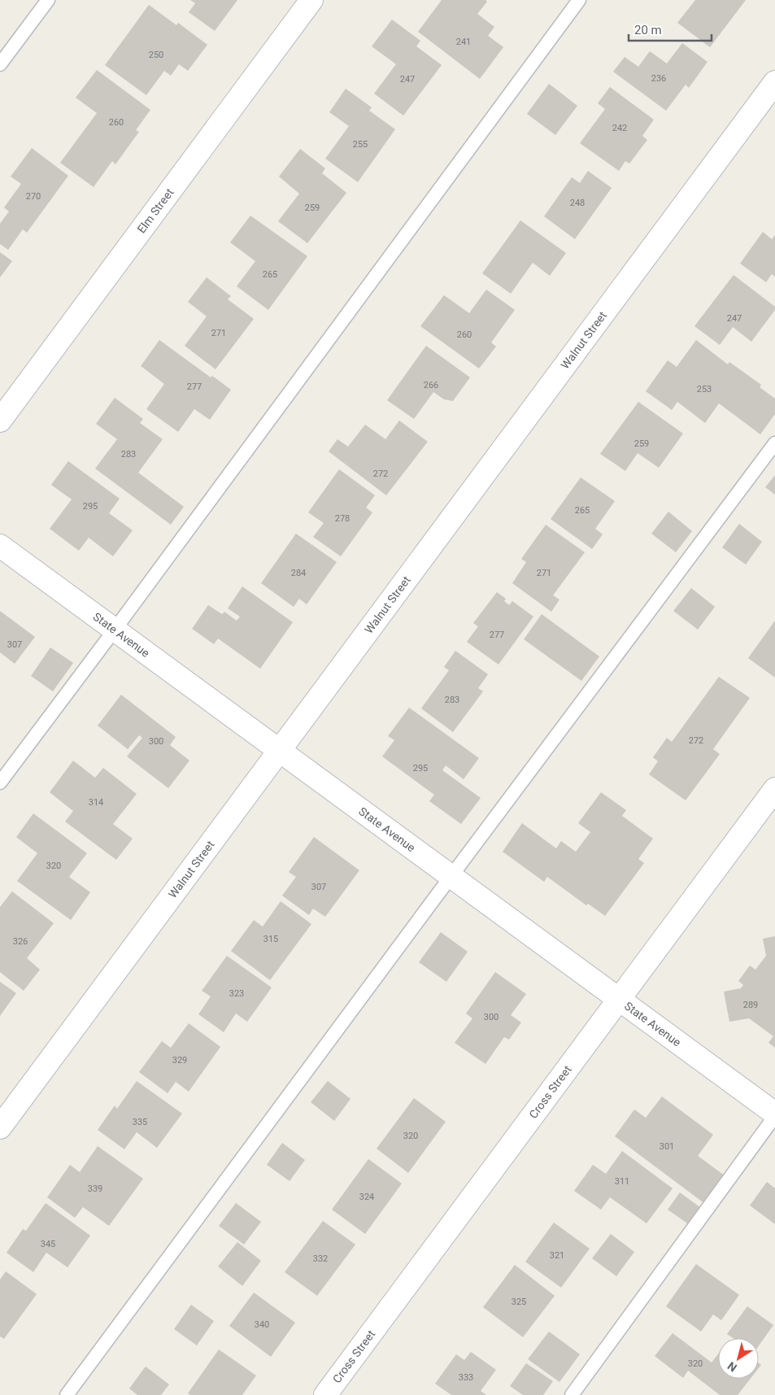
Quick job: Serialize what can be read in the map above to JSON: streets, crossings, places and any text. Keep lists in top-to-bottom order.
{
  "streets": {
    "street": [
      "Elm Street",
      "Walnut Street",
      "State Avenue",
      "Cross Street"
    ]
  },
  "crossings": [
    ["Walnut Street", "State Avenue"],
    ["State Avenue", "Cross Street"]
  ],
  "house_numbers": [
    "241",
    "250",
    "236",
    "247",
    "260",
    "242",
    "255",
    "270",
    "248",
    "259",
    "265",
    "247",
    "271",
    "260",
    "266",
    "277",
    "253",
    "259",
    "283",
    "272",
    "295",
    "265",
    "278",
    "284",
    "271",
    "277",
    "307",
    "283",
    "272",
    "300",
    "295",
    "314",
    "320",
    "307",
    "315",
    "326",
    "323",
    "289",
    "300",
    "329",
    "335",
    "320",
    "301",
    "311",
    "339",
    "324",
    "345",
    "321",
    "332",
    "325",
    "340",
    "320",
    "333"
  ],
  "scale_bar": "20 m",
  "north": "bottom left"
}
